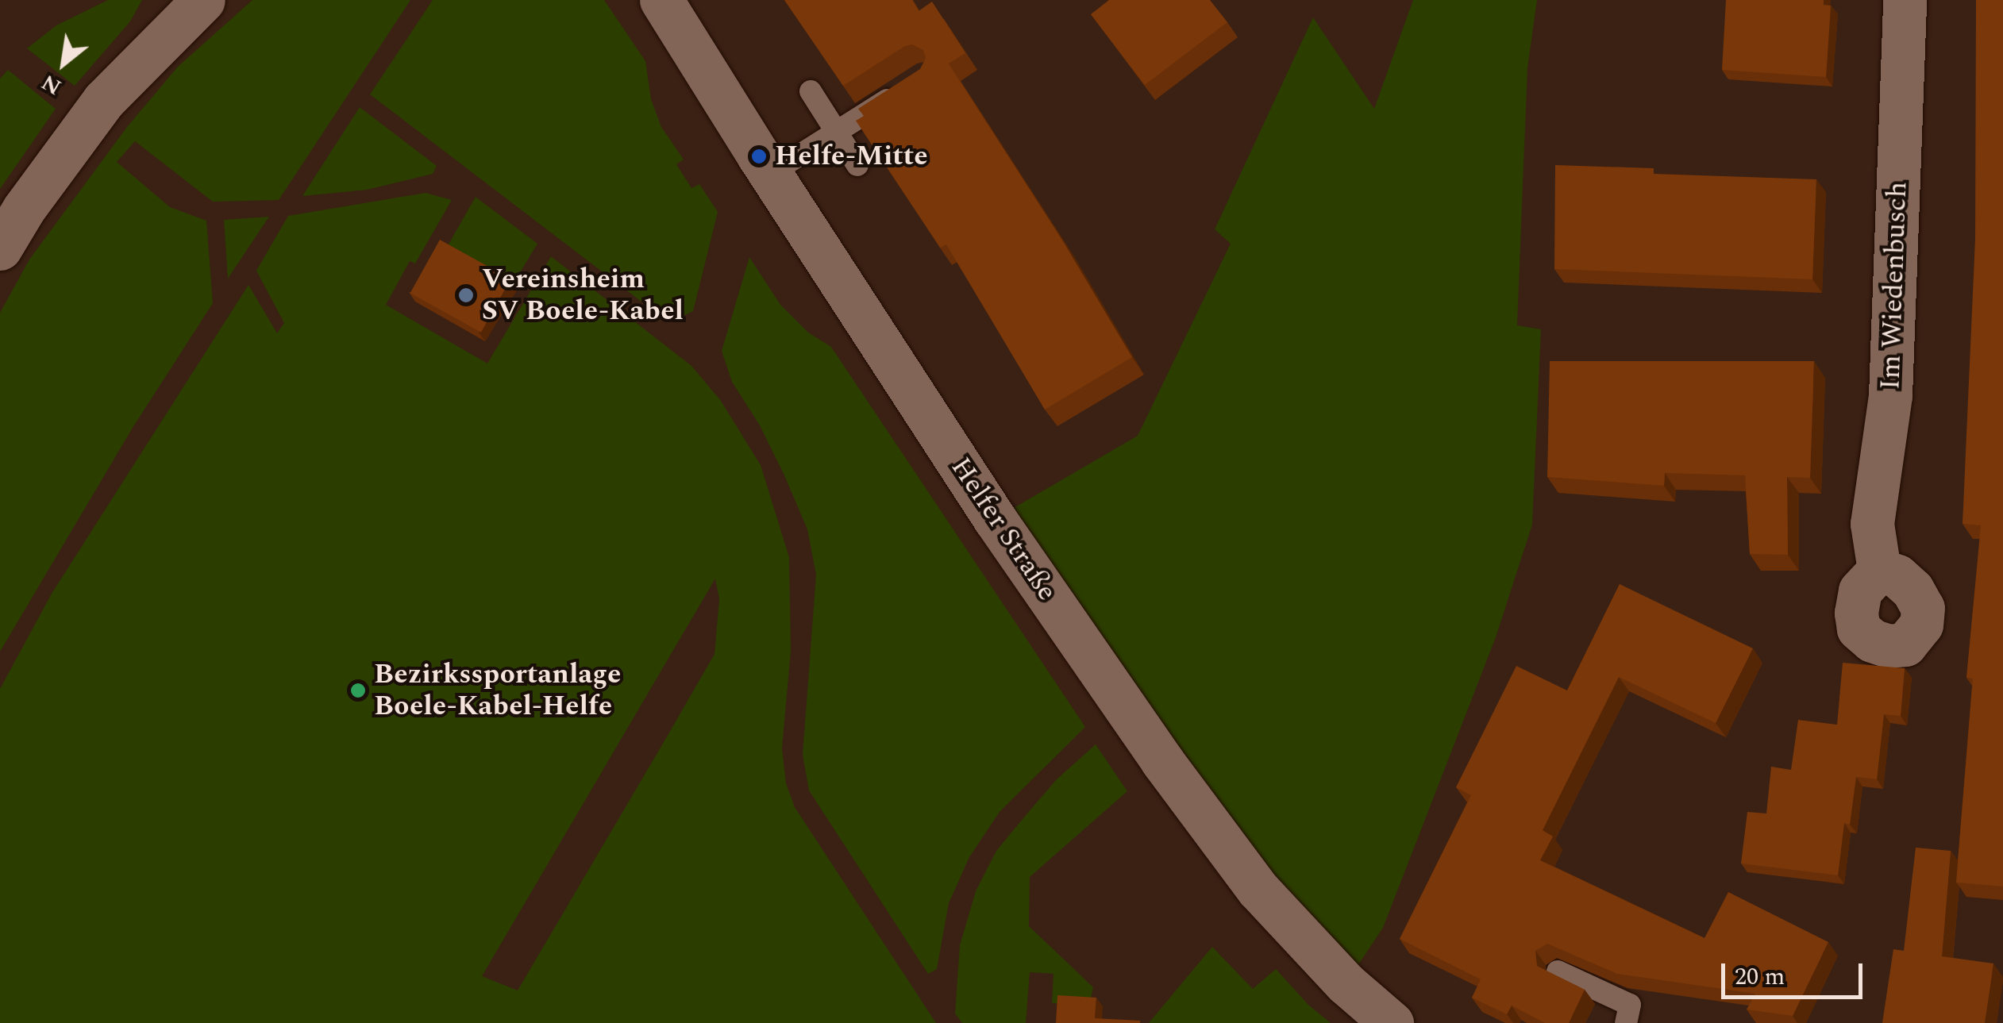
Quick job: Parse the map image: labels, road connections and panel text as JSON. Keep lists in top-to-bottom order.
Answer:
{
  "streets": {
    "street": ["Im Wiedenbusch", "Helfer Straße"]
  },
  "places": ["Helfe-Mitte", "Vereinsheim SV Boele-Kabel", "Bezirkssportanlage Boele-Kabel-Helfe"],
  "scale_bar": "20 m",
  "north": "bottom left"
}
